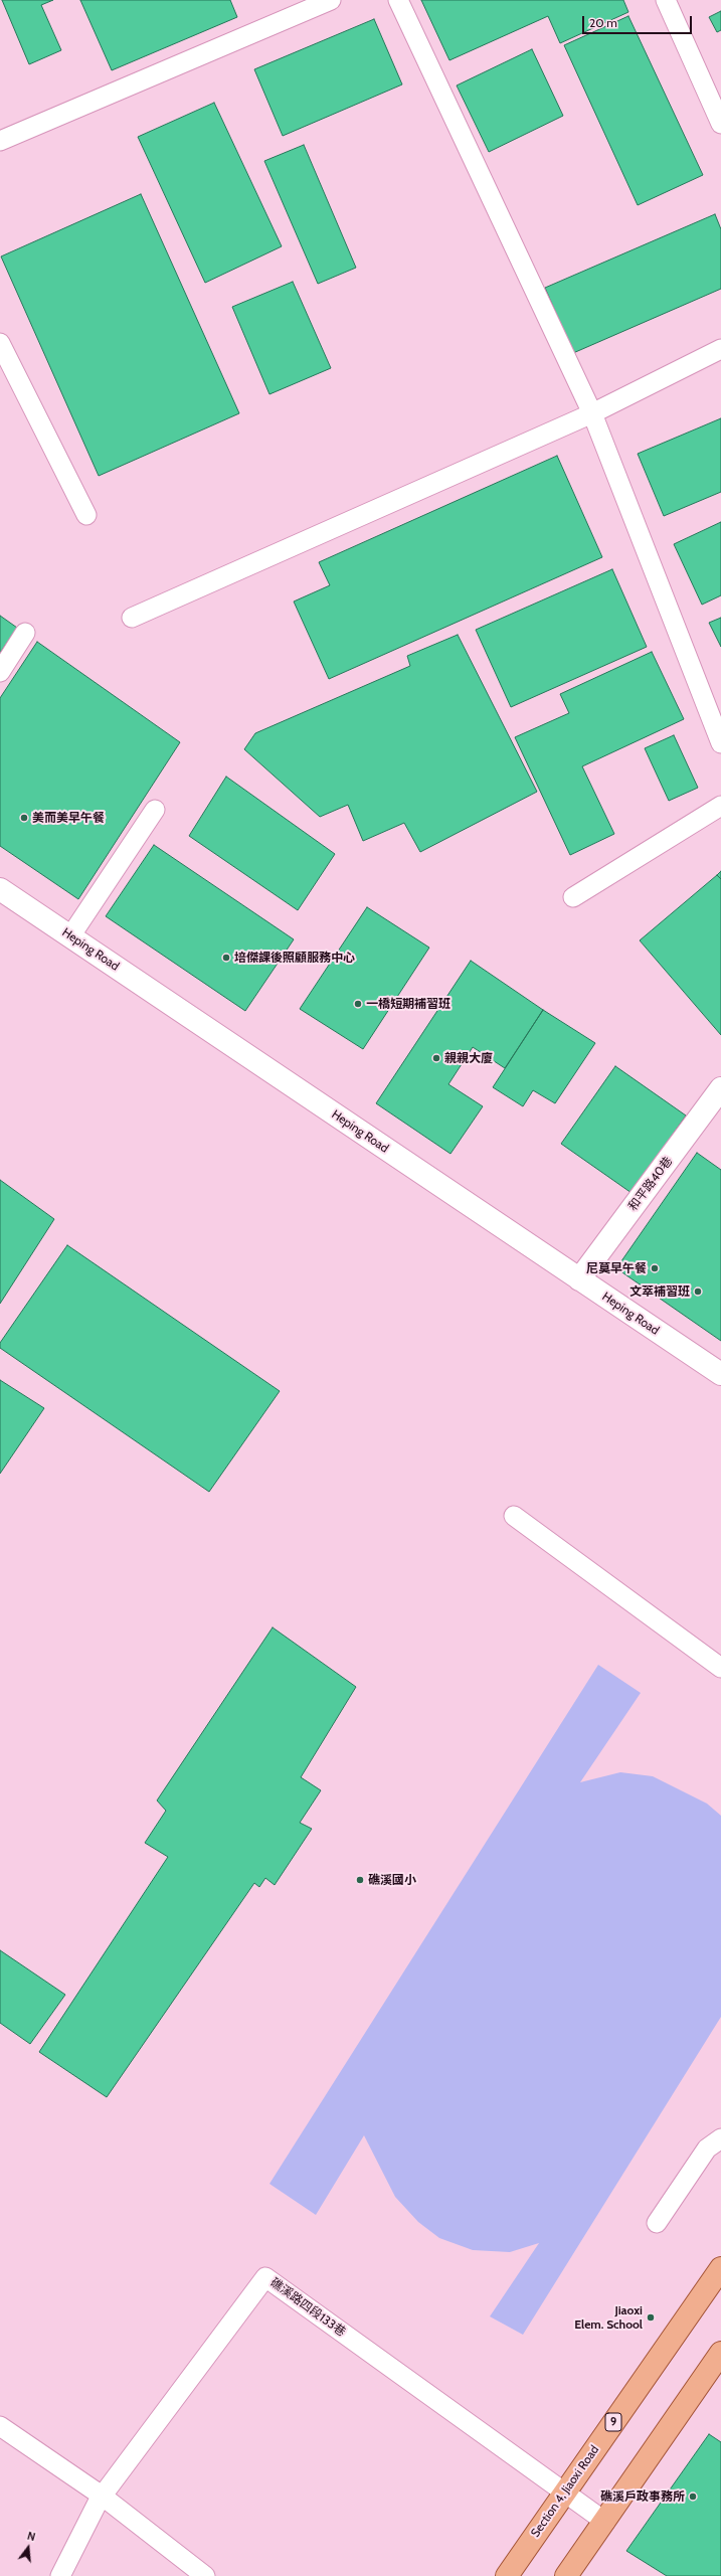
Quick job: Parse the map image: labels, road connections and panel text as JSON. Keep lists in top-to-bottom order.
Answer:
{
  "streets": {
    "main road": ["9", "Section 4, Jiaoxi Road"],
    "street": ["Heping Road", "和平路40巷"],
    "lane": ["礁溪路四段133巷"]
  },
  "crossings": [
    ["Heping Road", "和平路40巷"],
    ["礁溪路四段133巷", "Section 4, Jiaoxi Road"]
  ],
  "places": [
    "美而美早午餐",
    "培傑課後照顧服務中心",
    "一橋短期補習班",
    "親親大廈",
    "尼莫早午餐",
    "文萃補習班",
    "礁溪國小",
    "Jiaoxi Elem. School",
    "礁溪戶政事務所"
  ],
  "scale_bar": "20 m",
  "north": "top"
}
